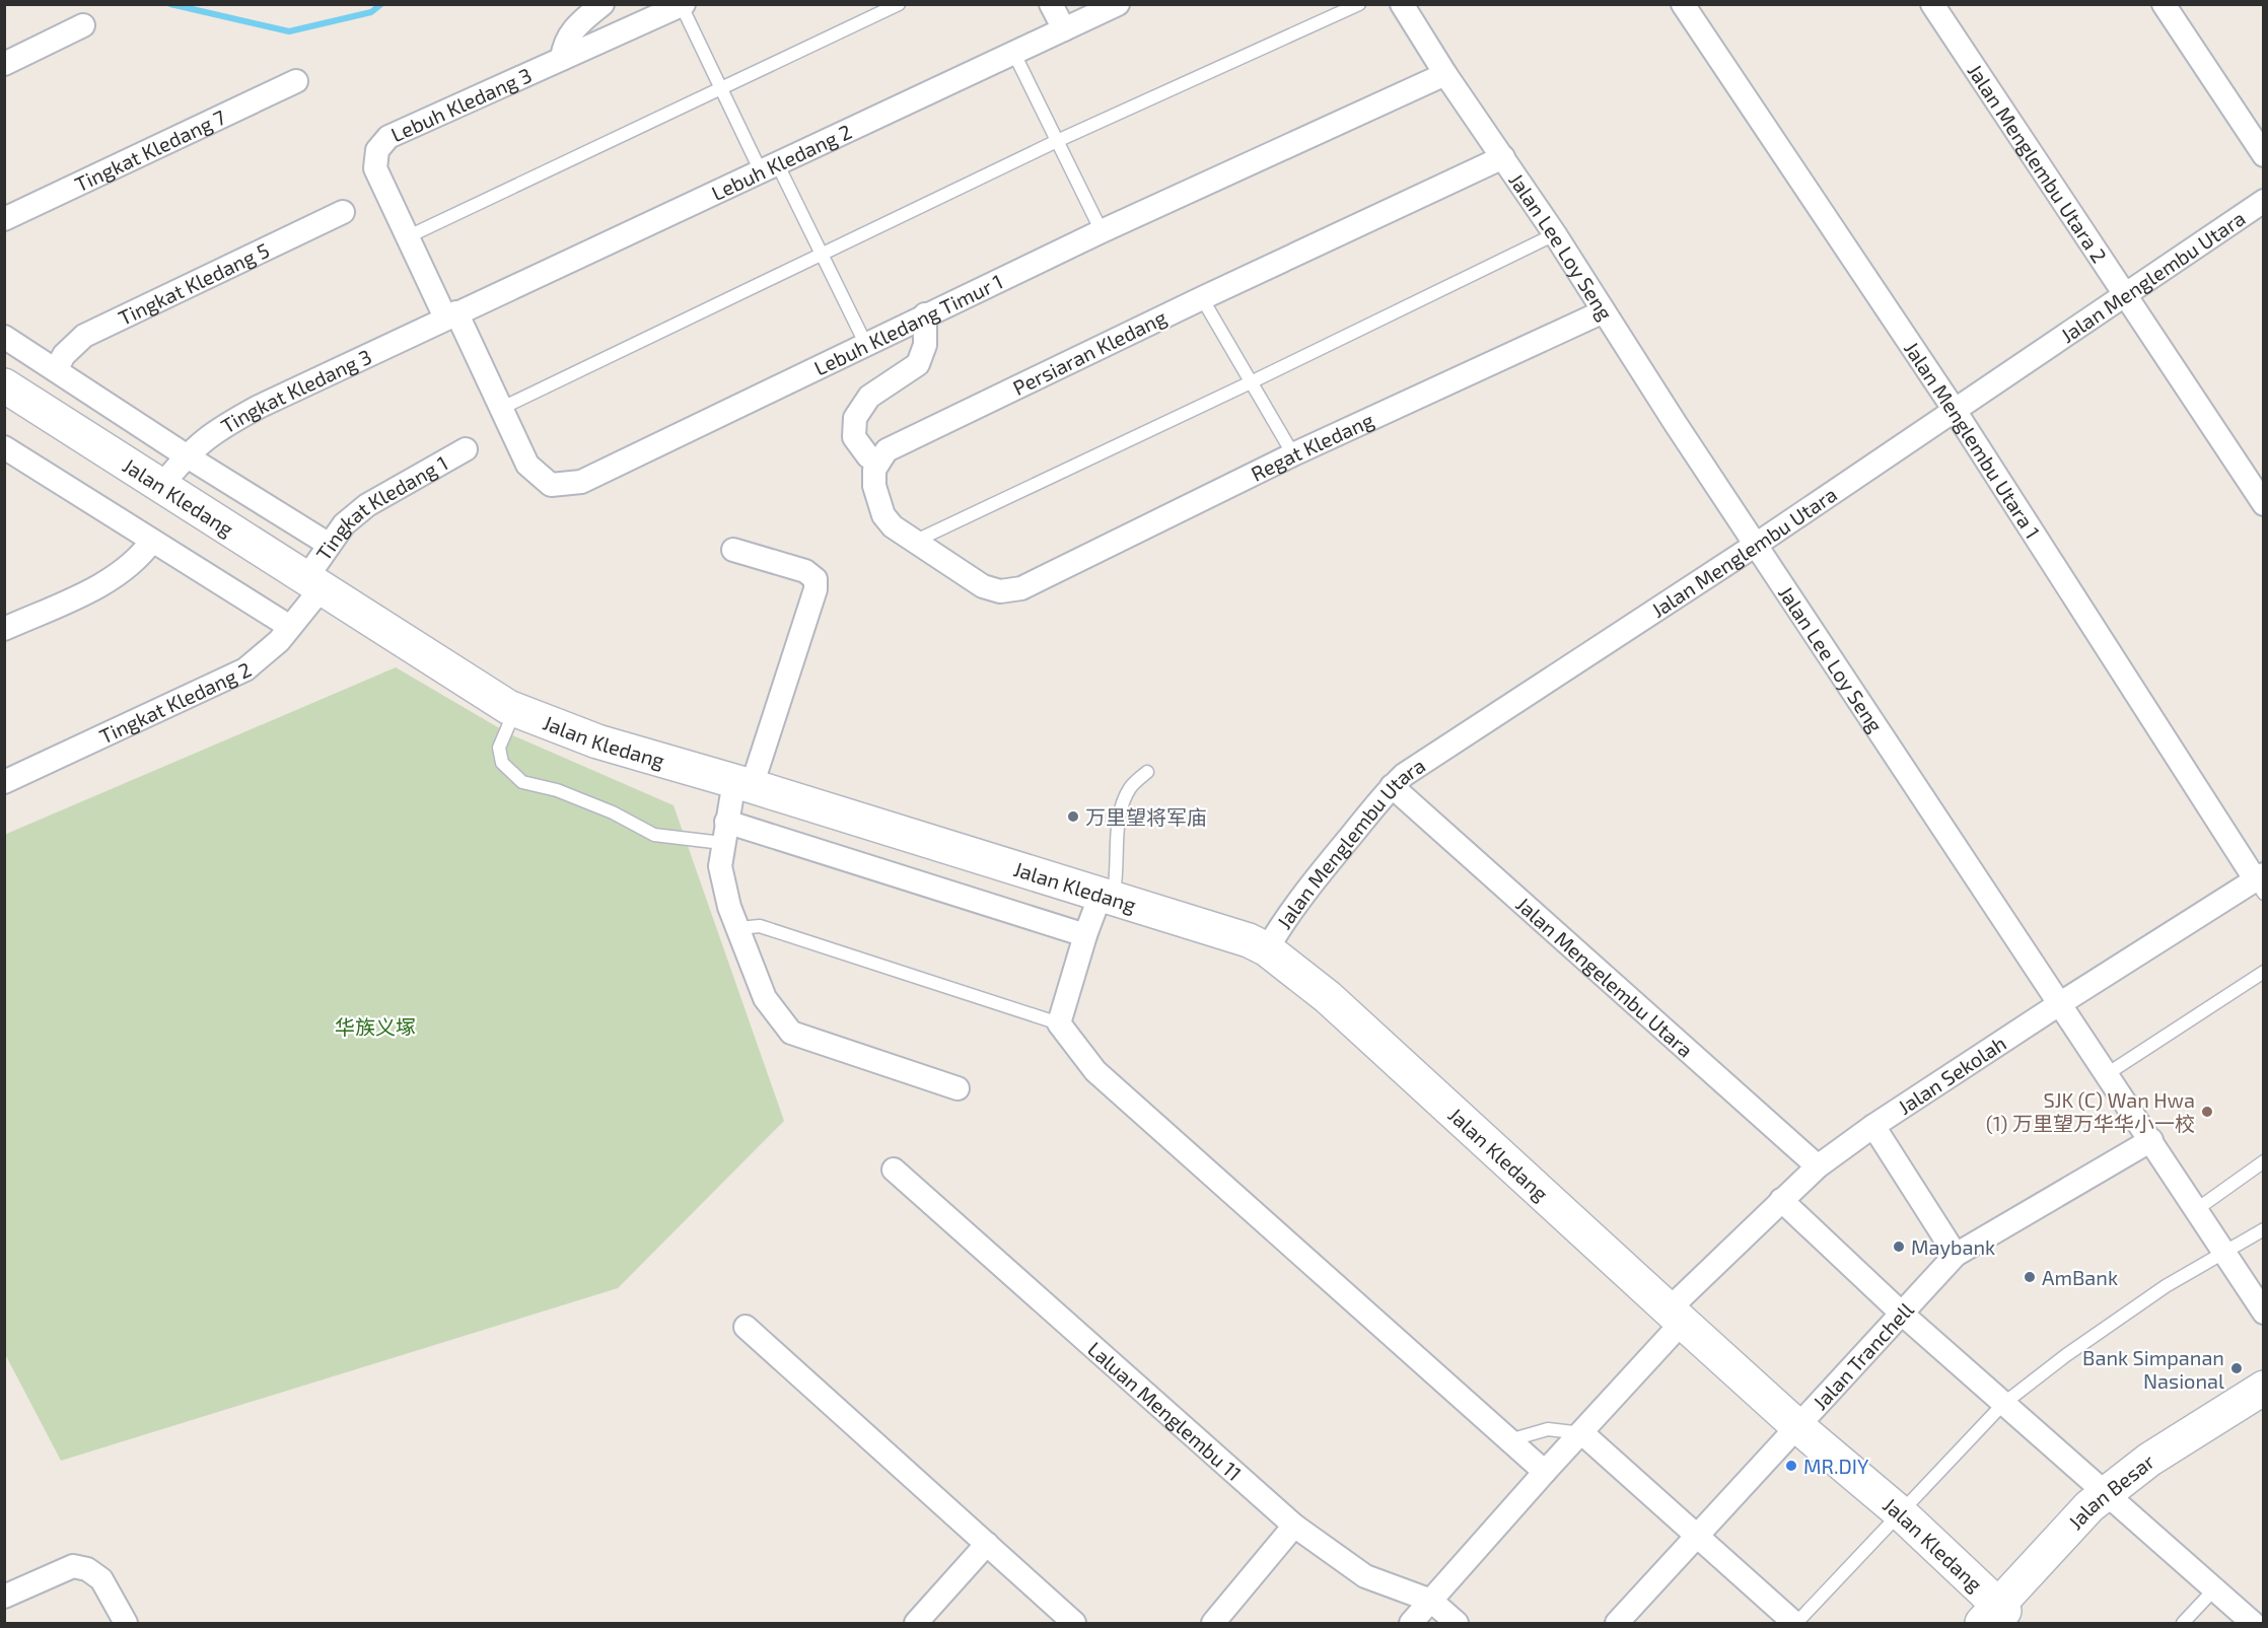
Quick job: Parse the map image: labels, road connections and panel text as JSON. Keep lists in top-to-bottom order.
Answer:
{
  "streets": {
    "main road": ["Jalan Kledang", "Jalan Besar"],
    "street": [
      "Lebuh Kledang 3",
      "Tingkat Kledang 7",
      "Lebuh Kledang 2",
      "Jalan Menglembu Utara 2",
      "Jalan Lee Loy Seng",
      "Jalan Menglembu Utara",
      "Tingkat Kledang 5",
      "Lebuh Kledang Timur 1",
      "Persiaran Kledang",
      "Tingkat Kledang 3",
      "Jalan Menglembu Utara 1",
      "Regat Kledang",
      "Tingkat Kledang 1",
      "Tingkat Kledang 2",
      "Jalan Mengelembu Utara",
      "Jalan Sekolah",
      "Jalan Tranchell",
      "Laluan Menglembu 11"
    ]
  },
  "crossings": [
    ["Lebuh Kledang 3", "Lebuh Kledang 2"],
    ["Lebuh Kledang 3", "Lebuh Kledang Timur 1"],
    ["Lebuh Kledang 3", "Tingkat Kledang 3"],
    ["Lebuh Kledang 2", "Lebuh Kledang Timur 1"],
    ["Lebuh Kledang 2", "Tingkat Kledang 3"],
    ["Jalan Menglembu Utara 2", "Jalan Menglembu Utara"],
    ["Jalan Lee Loy Seng", "Jalan Menglembu Utara"],
    ["Jalan Lee Loy Seng", "Lebuh Kledang Timur 1"],
    ["Jalan Lee Loy Seng", "Persiaran Kledang"],
    ["Jalan Lee Loy Seng", "Regat Kledang"],
    ["Jalan Lee Loy Seng", "Jalan Sekolah"],
    ["Jalan Lee Loy Seng", "Jalan Tranchell"],
    ["Jalan Menglembu Utara", "Jalan Menglembu Utara 1"],
    ["Jalan Menglembu Utara", "Jalan Kledang"],
    ["Jalan Menglembu Utara", "Jalan Mengelembu Utara"],
    ["Lebuh Kledang Timur 1", "Tingkat Kledang 3"],
    ["Tingkat Kledang 3", "Jalan Kledang"],
    ["Jalan Menglembu Utara 1", "Jalan Sekolah"],
    ["Jalan Kledang", "Tingkat Kledang 1"],
    ["Jalan Kledang", "Tingkat Kledang 2"],
    ["Jalan Kledang", "Jalan Sekolah"],
    ["Jalan Kledang", "Jalan Tranchell"],
    ["Jalan Kledang", "Jalan Besar"],
    ["Tingkat Kledang 1", "Tingkat Kledang 2"],
    ["Jalan Mengelembu Utara", "Jalan Sekolah"],
    ["Jalan Sekolah", "Laluan Menglembu 11"]
  ],
  "parks": ["华族义塚"],
  "places": [
    "万里望将军庙",
    "SJK (C) Wan Hwa (1) 万里望万华华小一校",
    "Maybank",
    "AmBank",
    "Bank Simpanan Nasional",
    "MR.DIY"
  ]
}
